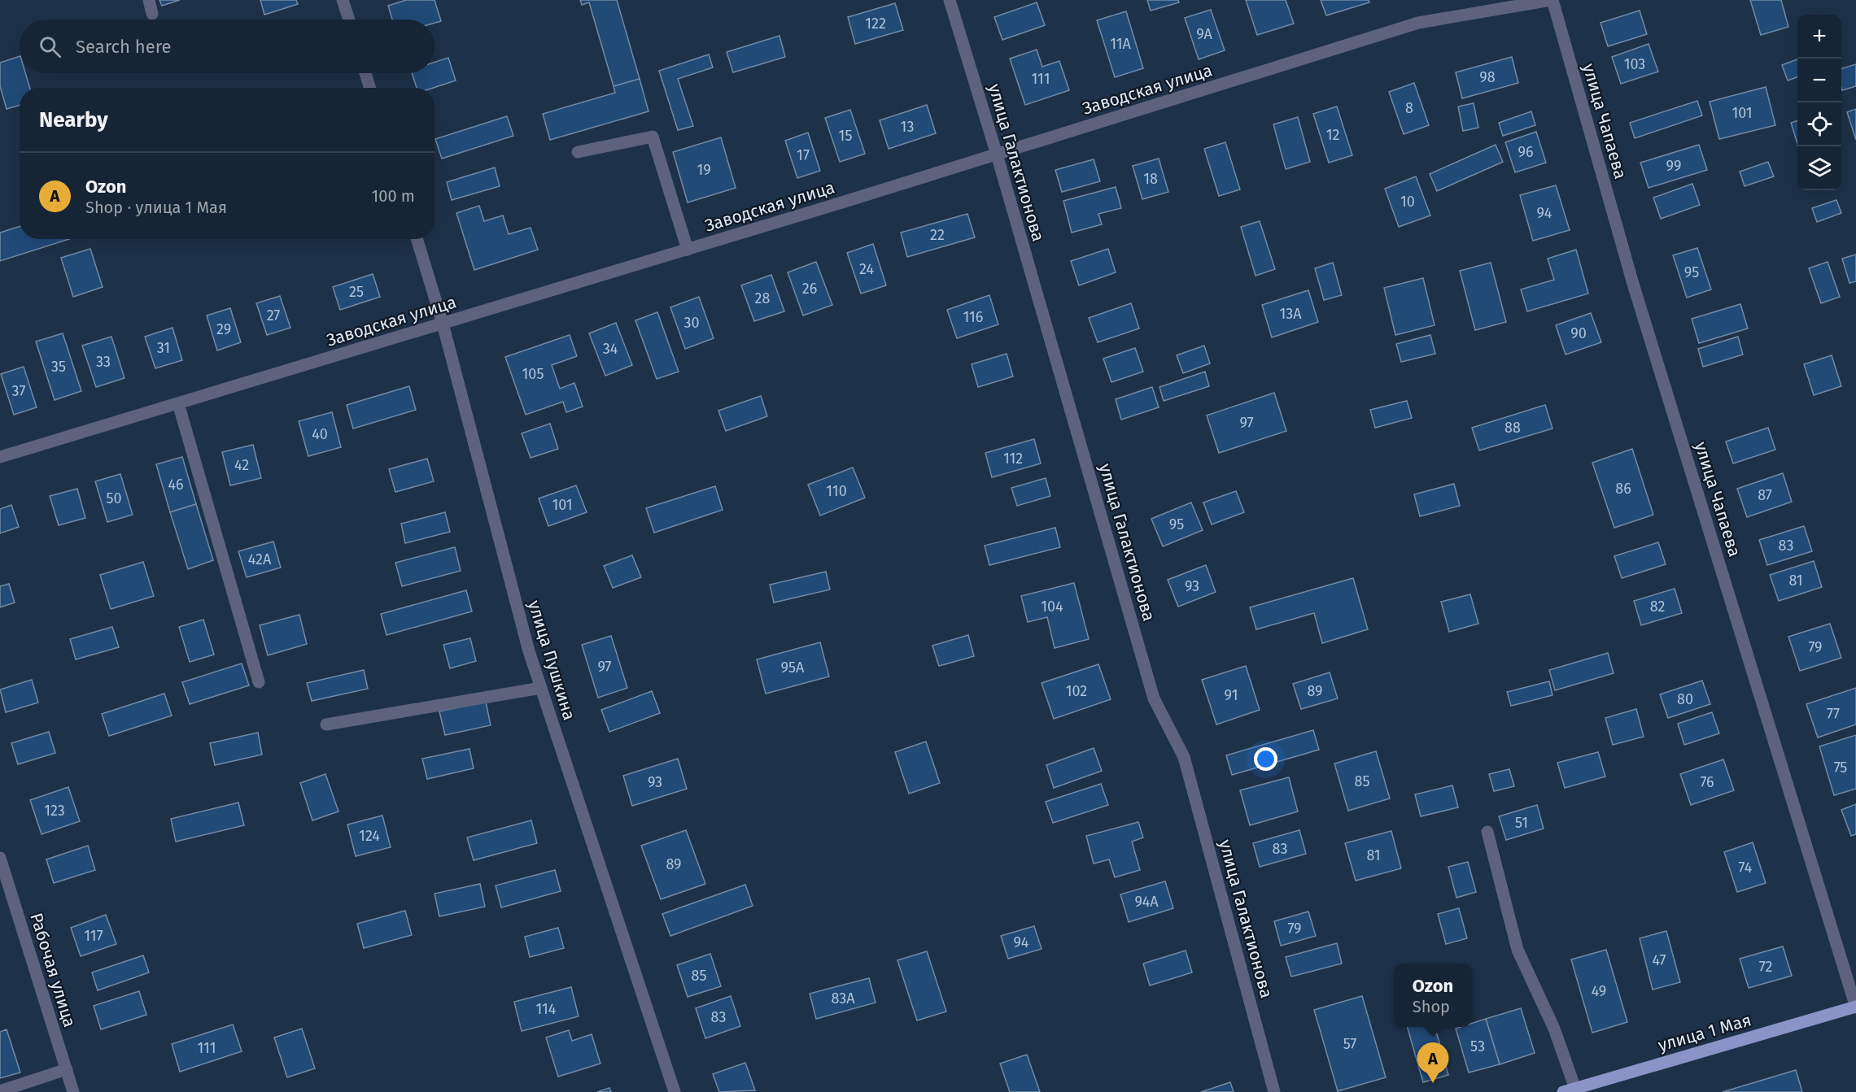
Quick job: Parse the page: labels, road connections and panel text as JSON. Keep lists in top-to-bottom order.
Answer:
{
  "streets": {
    "main road": ["улица 1 Мая"],
    "street": [
      "Заводская улица",
      "улица Чапаева",
      "улица Галактионова",
      "улица Пушкина",
      "Рабочая улица"
    ]
  },
  "crossings": [
    ["Заводская улица", "улица Чапаева"],
    ["Заводская улица", "улица Галактионова"],
    ["Заводская улица", "улица Пушкина"],
    ["улица Чапаева", "улица 1 Мая"]
  ],
  "house_numbers": [
    "122",
    "9А",
    "11А",
    "103",
    "98",
    "111",
    "8",
    "101",
    "13",
    "12",
    "15",
    "96",
    "17",
    "99",
    "19",
    "18",
    "10",
    "94",
    "22",
    "24",
    "95",
    "26",
    "25",
    "28",
    "13А",
    "27",
    "116",
    "30",
    "29",
    "90",
    "31",
    "34",
    "33",
    "35",
    "105",
    "37",
    "97",
    "88",
    "40",
    "112",
    "42",
    "46",
    "86",
    "110",
    "87",
    "50",
    "101",
    "95",
    "83",
    "42А",
    "81",
    "93",
    "104",
    "82",
    "79",
    "97",
    "95А",
    "102",
    "89",
    "91",
    "80",
    "77",
    "75",
    "85",
    "93",
    "76",
    "123",
    "51",
    "124",
    "83",
    "81",
    "89",
    "74",
    "94А",
    "79",
    "117",
    "94",
    "47",
    "72",
    "85",
    "49",
    "83А",
    "114",
    "83",
    "57",
    "53",
    "111"
  ],
  "page": {
    "map_buttons": ["+", "−"],
    "search": "Search here",
    "heading": "Nearby",
    "list": [
      {
        "mark": "A",
        "name": "Ozon",
        "note": "Shop · улица 1 Мая",
        "value": "100 m"
      }
    ],
    "popup": ["Ozon", "Shop"],
    "pins": "A"
  }
}
